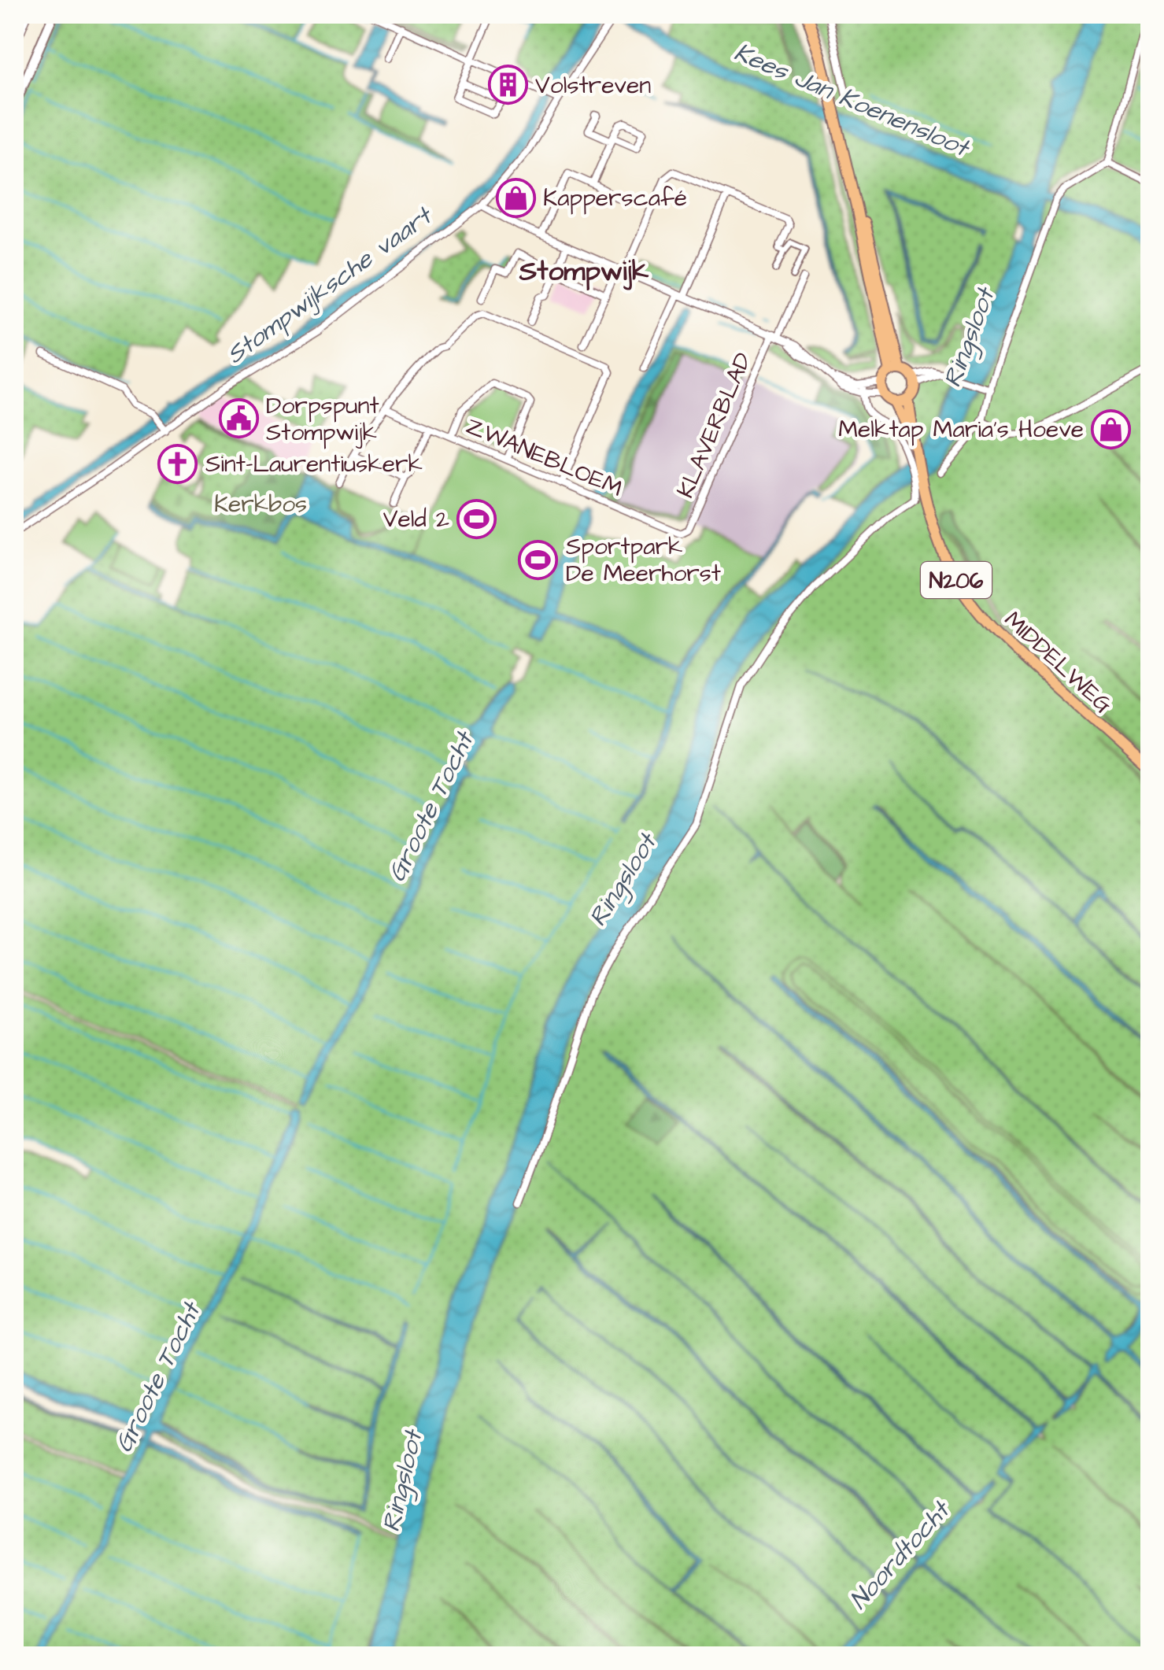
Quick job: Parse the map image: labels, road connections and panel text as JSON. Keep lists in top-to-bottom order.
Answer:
{
  "streets": {
    "main road": ["N206", "MIDDELWEG"],
    "street": ["KLAVERBLAD", "ZWANEBLOEM"]
  },
  "crossings": [
    ["KLAVERBLAD", "ZWANEBLOEM"],
    ["N206", "MIDDELWEG"]
  ],
  "districts": ["Stompwijk"],
  "water": [
    "Kees Jan Koenensloot",
    "Stompwijksche vaart",
    "Ringsloot",
    "Groote Tocht",
    "Noordtocht"
  ],
  "parks": ["Kerkbos"],
  "places": {
    "building": ["Volstreven"],
    "shop": ["Kapperscafé", "Melktap Maria's Hoeve"],
    "public building": ["Dorpspunt Stompwijk"],
    "church": ["Sint-Laurentiuskerk"],
    "sports": ["Veld 2", "Sportpark De Meerhorst"]
  }
}
